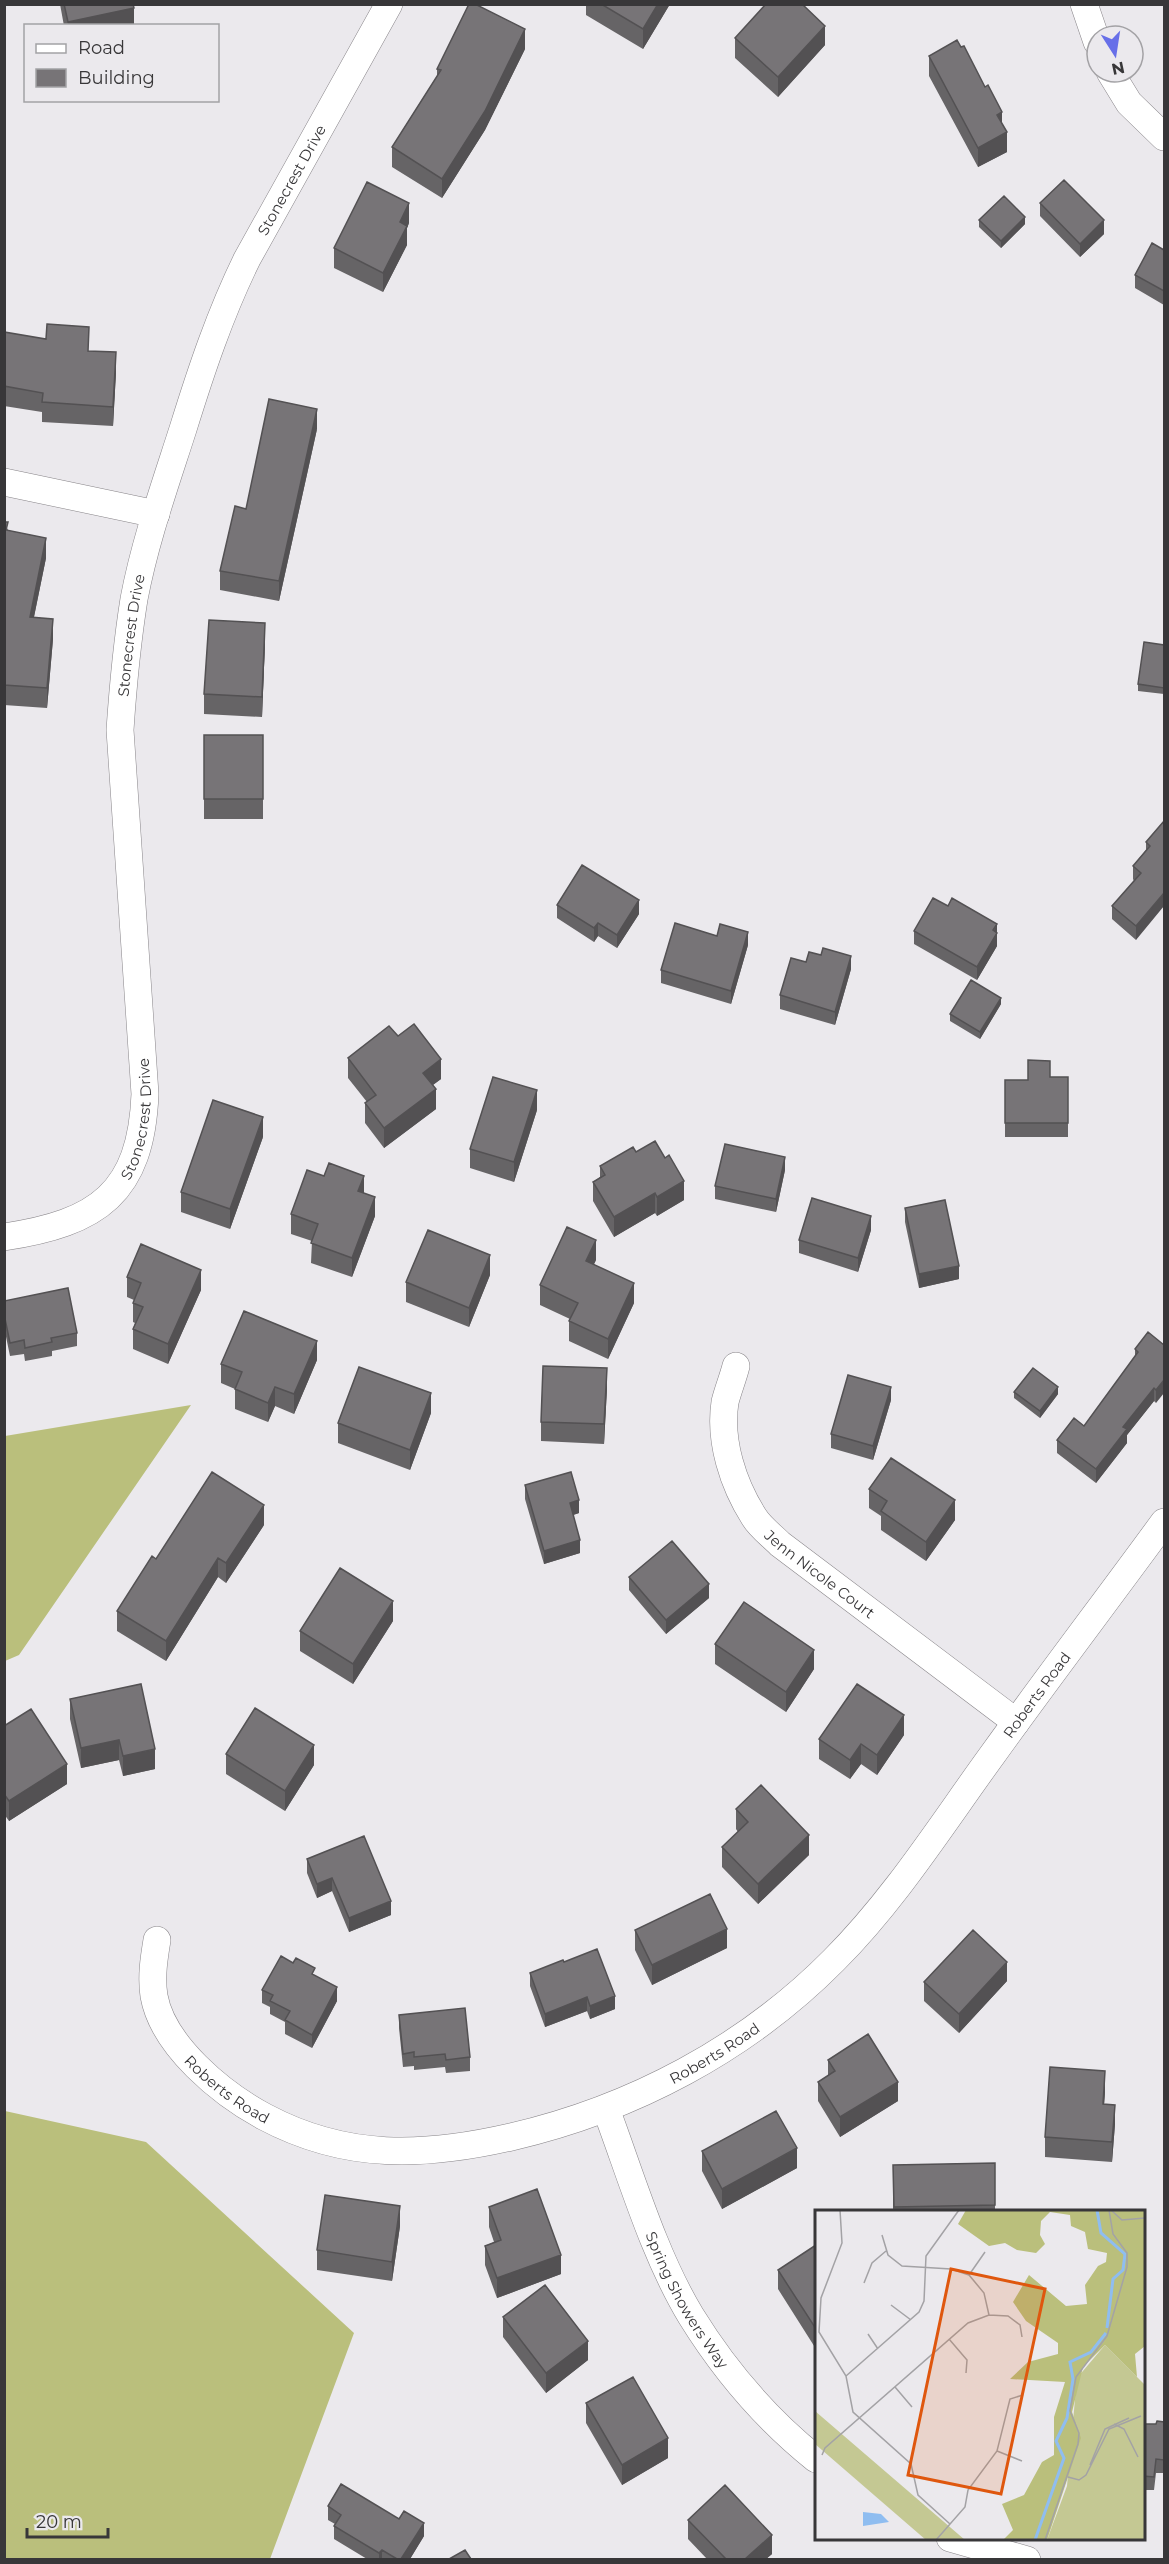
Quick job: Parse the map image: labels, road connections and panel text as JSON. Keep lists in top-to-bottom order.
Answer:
{
  "streets": {
    "street": [
      "Stonecrest Drive",
      "Jenn Nicole Court",
      "Roberts Road",
      "Spring Showers Way"
    ]
  },
  "crossings": [
    ["Jenn Nicole Court", "Roberts Road"],
    ["Roberts Road", "Spring Showers Way"]
  ],
  "legend": ["Road", "Building"],
  "scale_bar": "20 m",
  "north": "bottom"
}
